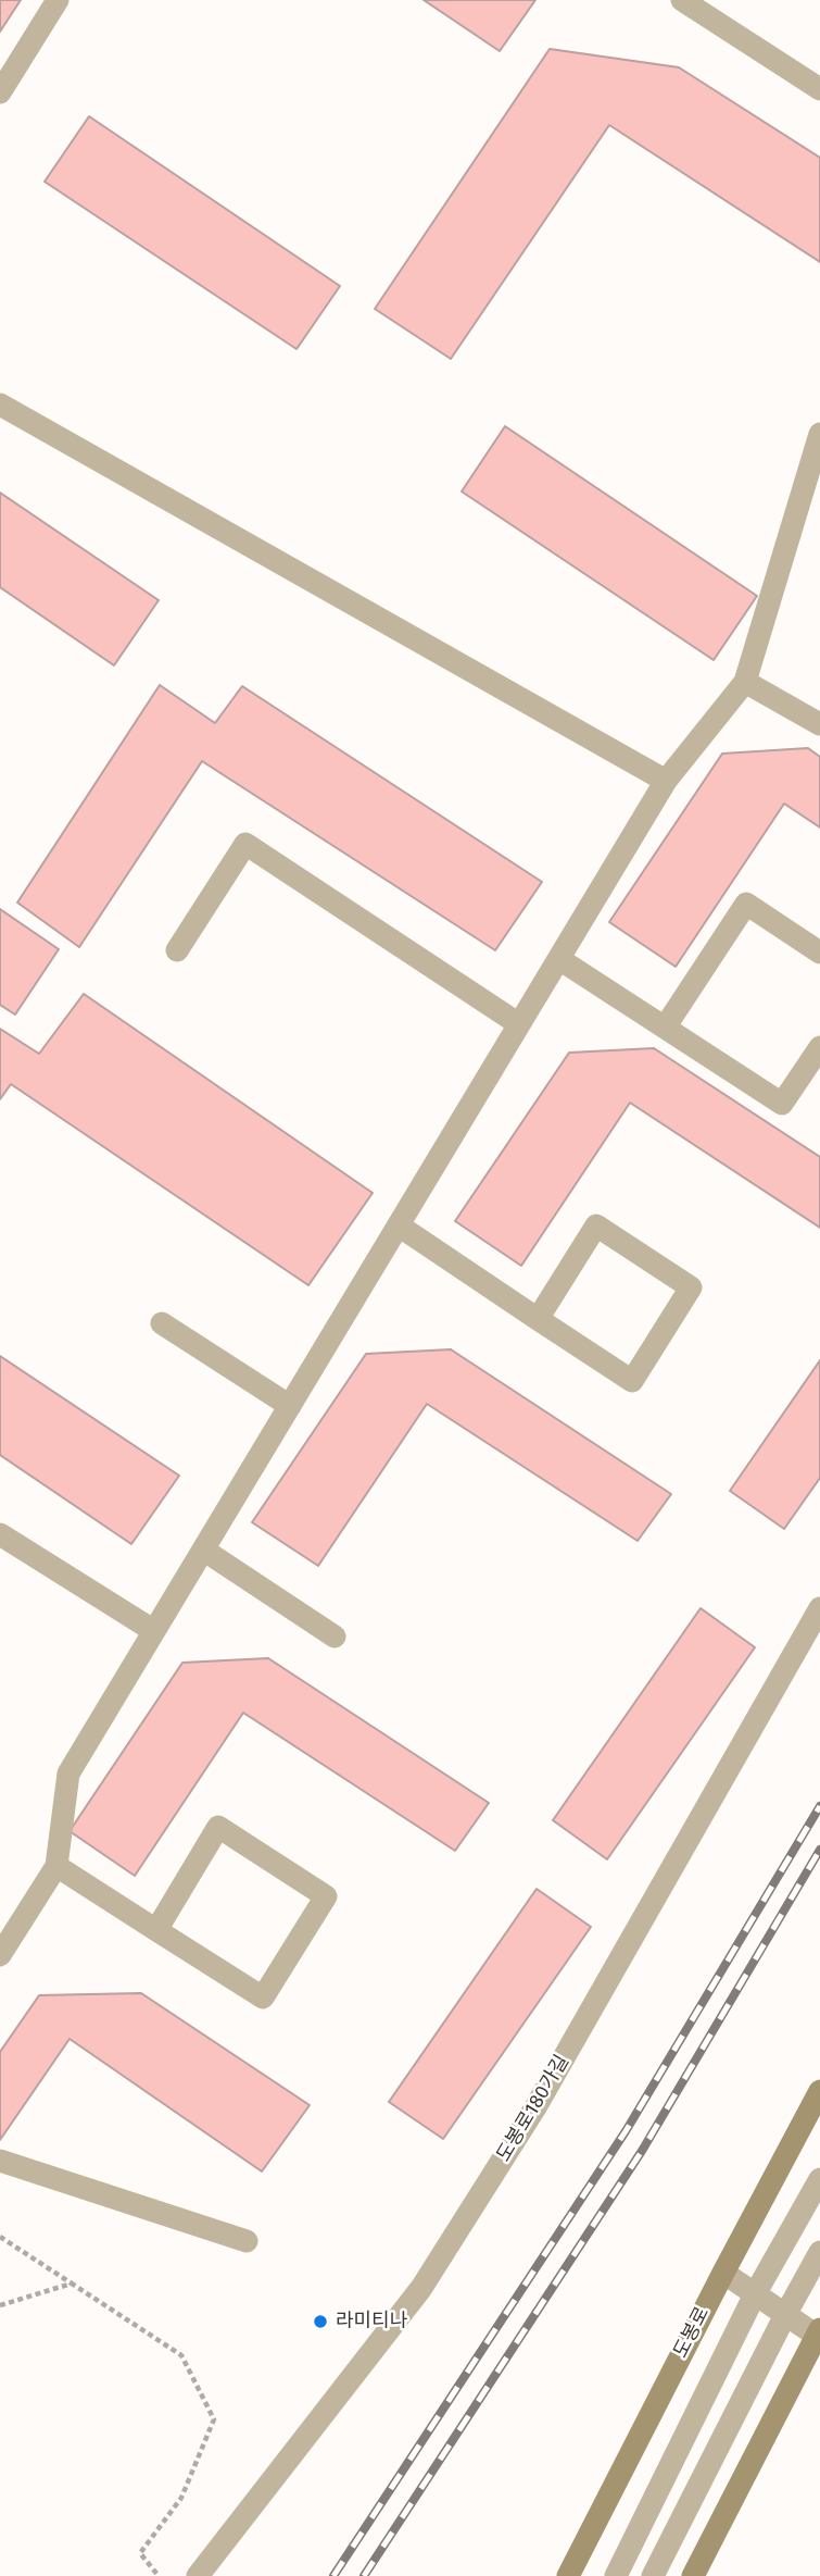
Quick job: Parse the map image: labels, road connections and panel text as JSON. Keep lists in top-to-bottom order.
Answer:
{
  "streets": {
    "main road": ["도봉로"],
    "street": ["도봉로180가길"]
  },
  "places": ["라미티나"]
}
